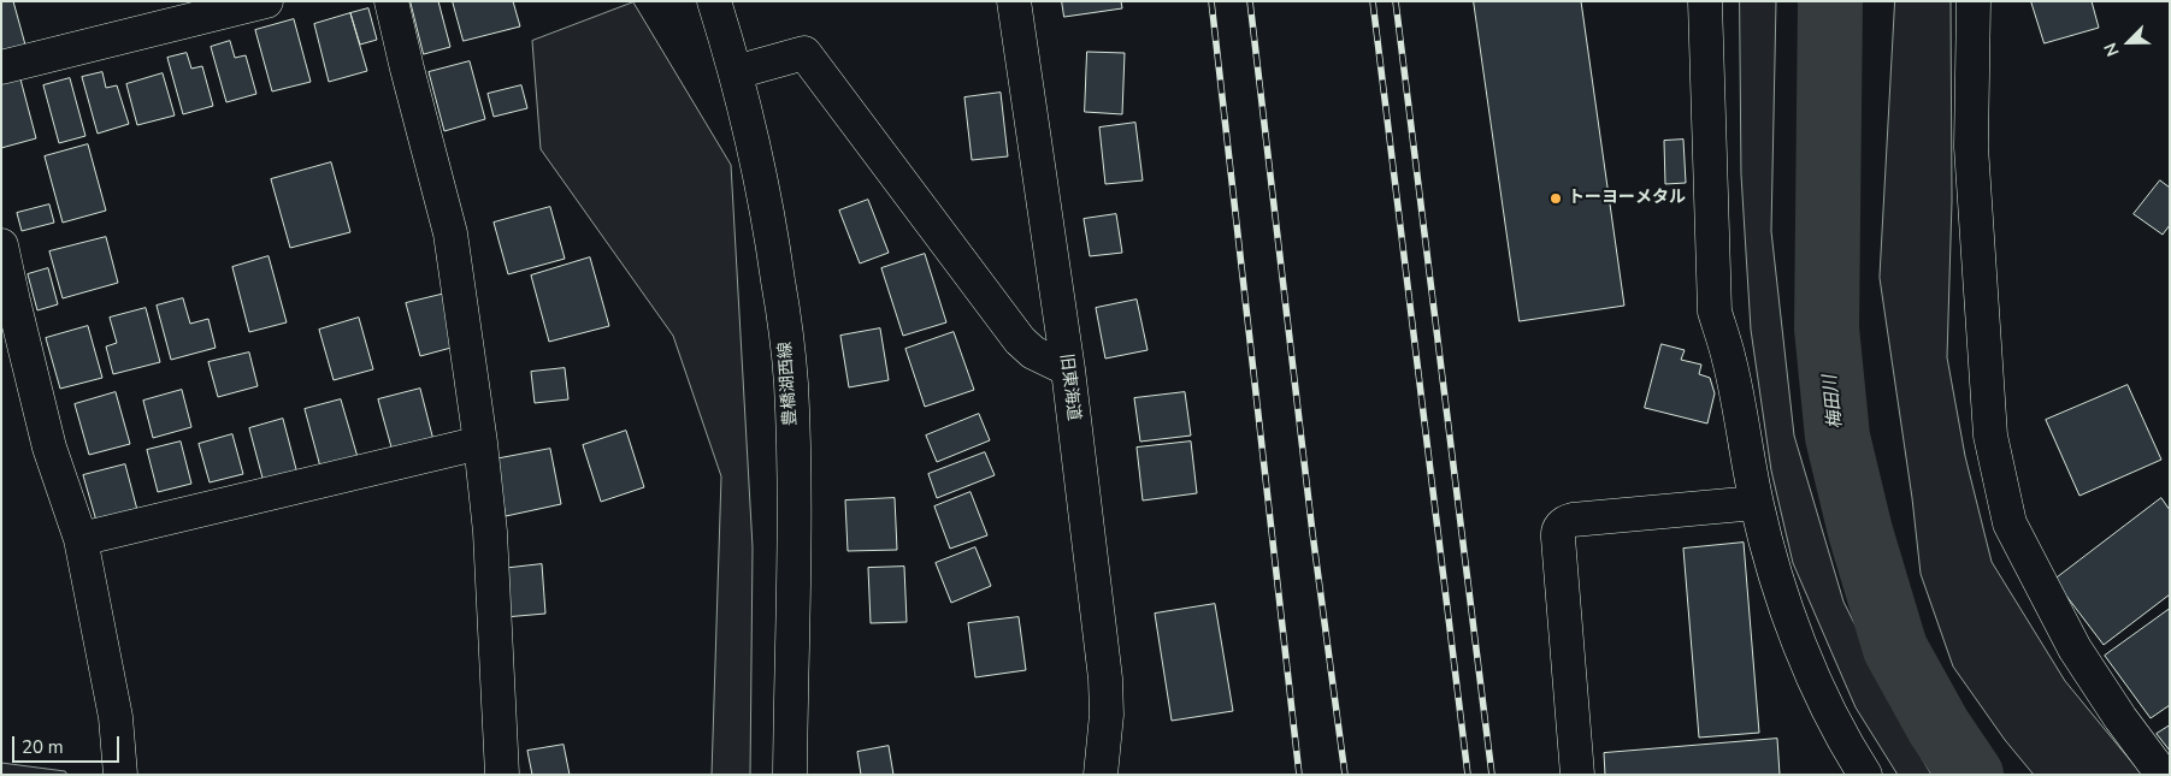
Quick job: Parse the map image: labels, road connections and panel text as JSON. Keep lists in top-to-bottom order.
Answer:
{
  "streets": {
    "street": ["豊橋湖西線", "旧東海道"]
  },
  "water": ["梅田川"],
  "places": ["トーヨーメタル"],
  "scale_bar": "20 m",
  "north": "bottom left"
}
